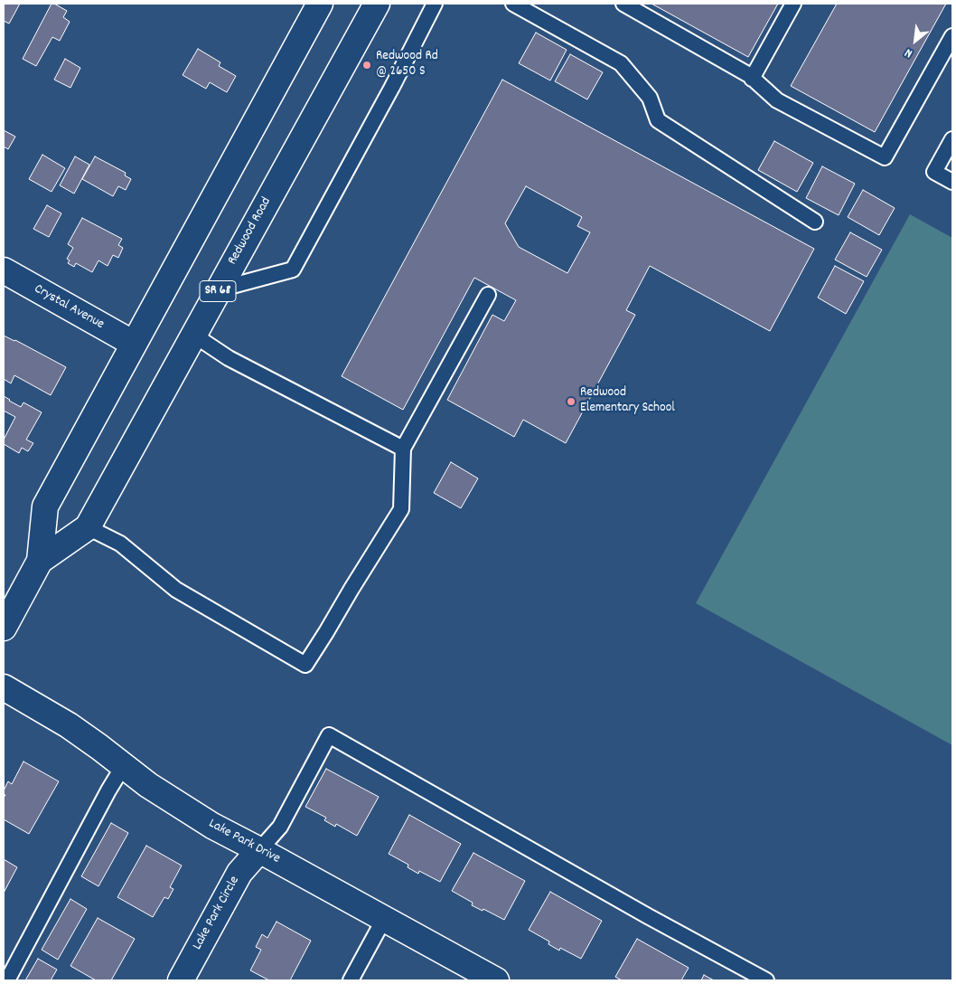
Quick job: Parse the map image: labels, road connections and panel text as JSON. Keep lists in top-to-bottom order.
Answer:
{
  "streets": {
    "main road": [
      "Redwood Road",
      "SR 68",
      "Crystal Avenue",
      "Lake Park Drive",
      "Lake Park Circle"
    ]
  },
  "crossings": [
    ["Redwood Road", "Crystal Avenue"],
    ["Lake Park Drive", "Lake Park Circle"]
  ],
  "places": ["Redwood Rd @ 2650 S", "Redwood Elementary School"],
  "north": "bottom left"
}
